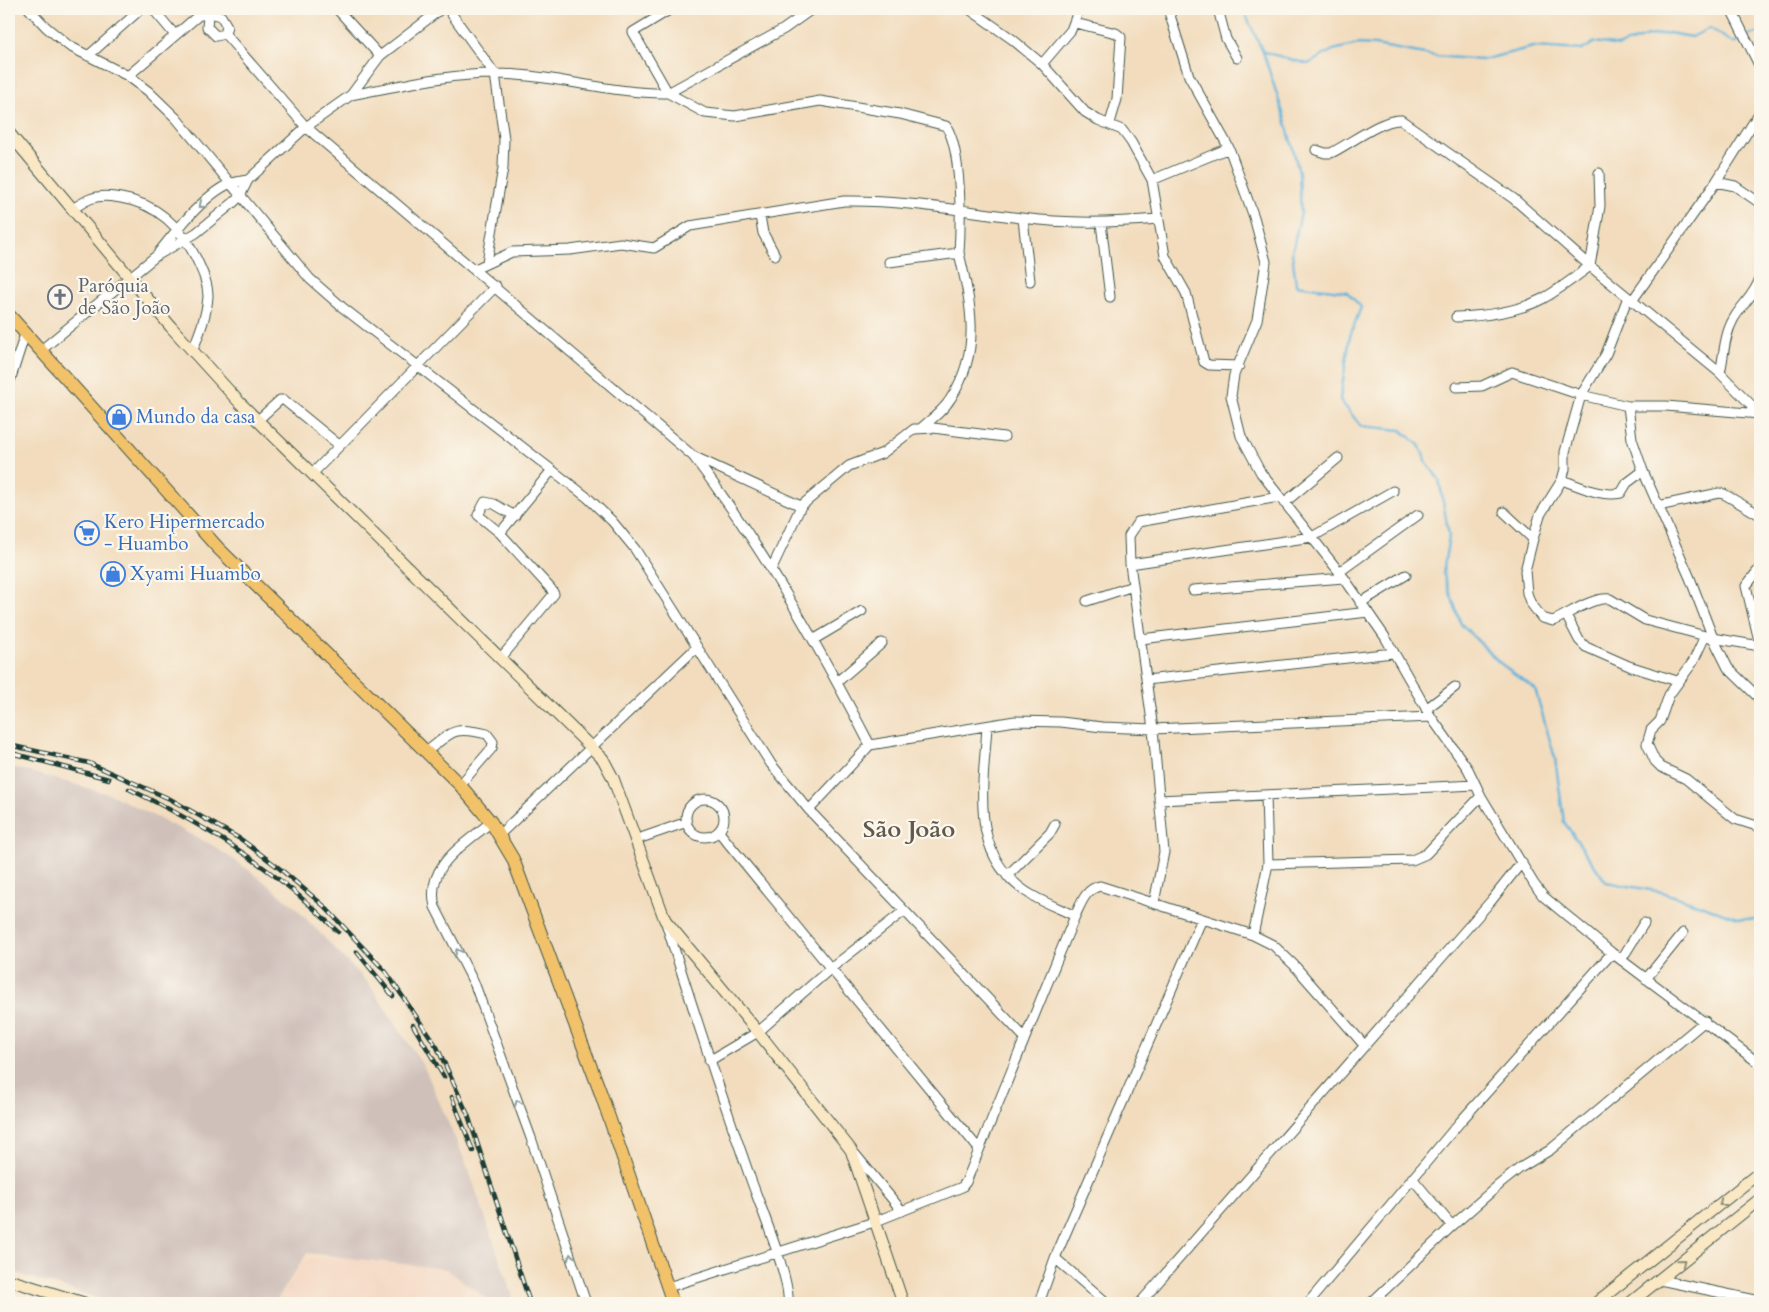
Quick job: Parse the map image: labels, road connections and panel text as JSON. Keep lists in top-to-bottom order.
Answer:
{
  "districts": ["São João"],
  "places": {
    "church": ["Paróquia de São João"],
    "shop": ["Mundo da casa", "Xyami Huambo"],
    "supermarket": ["Kero Hipermercado - Huambo"]
  }
}
